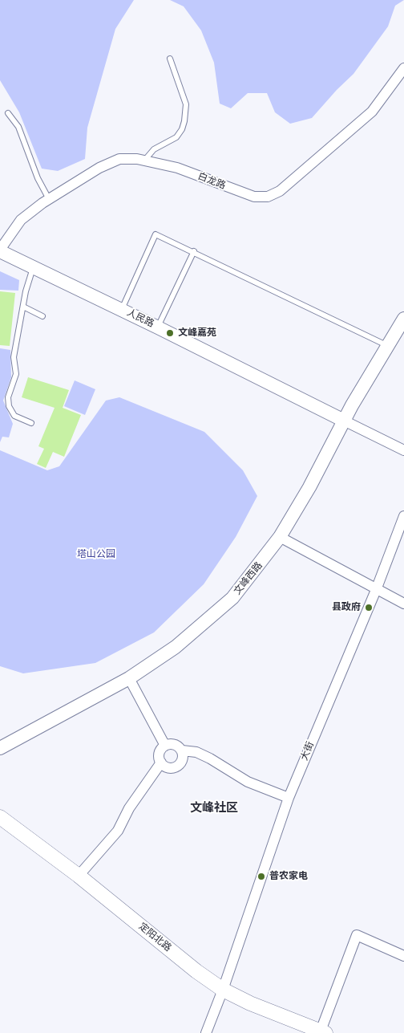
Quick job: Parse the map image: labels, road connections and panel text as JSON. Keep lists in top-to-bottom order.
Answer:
{
  "streets": {
    "main road": ["定阳北路"],
    "street": [
      "白龙路",
      "人民路",
      "文峰西路",
      "大街"
    ]
  },
  "crossings": [
    ["白龙路", "人民路"],
    ["人民路", "文峰西路"],
    ["大街", "定阳北路"]
  ],
  "districts": ["文峰社区"],
  "parks": ["塔山公园"],
  "places": ["文峰嘉苑", "县政府", "普农家电"]
}
